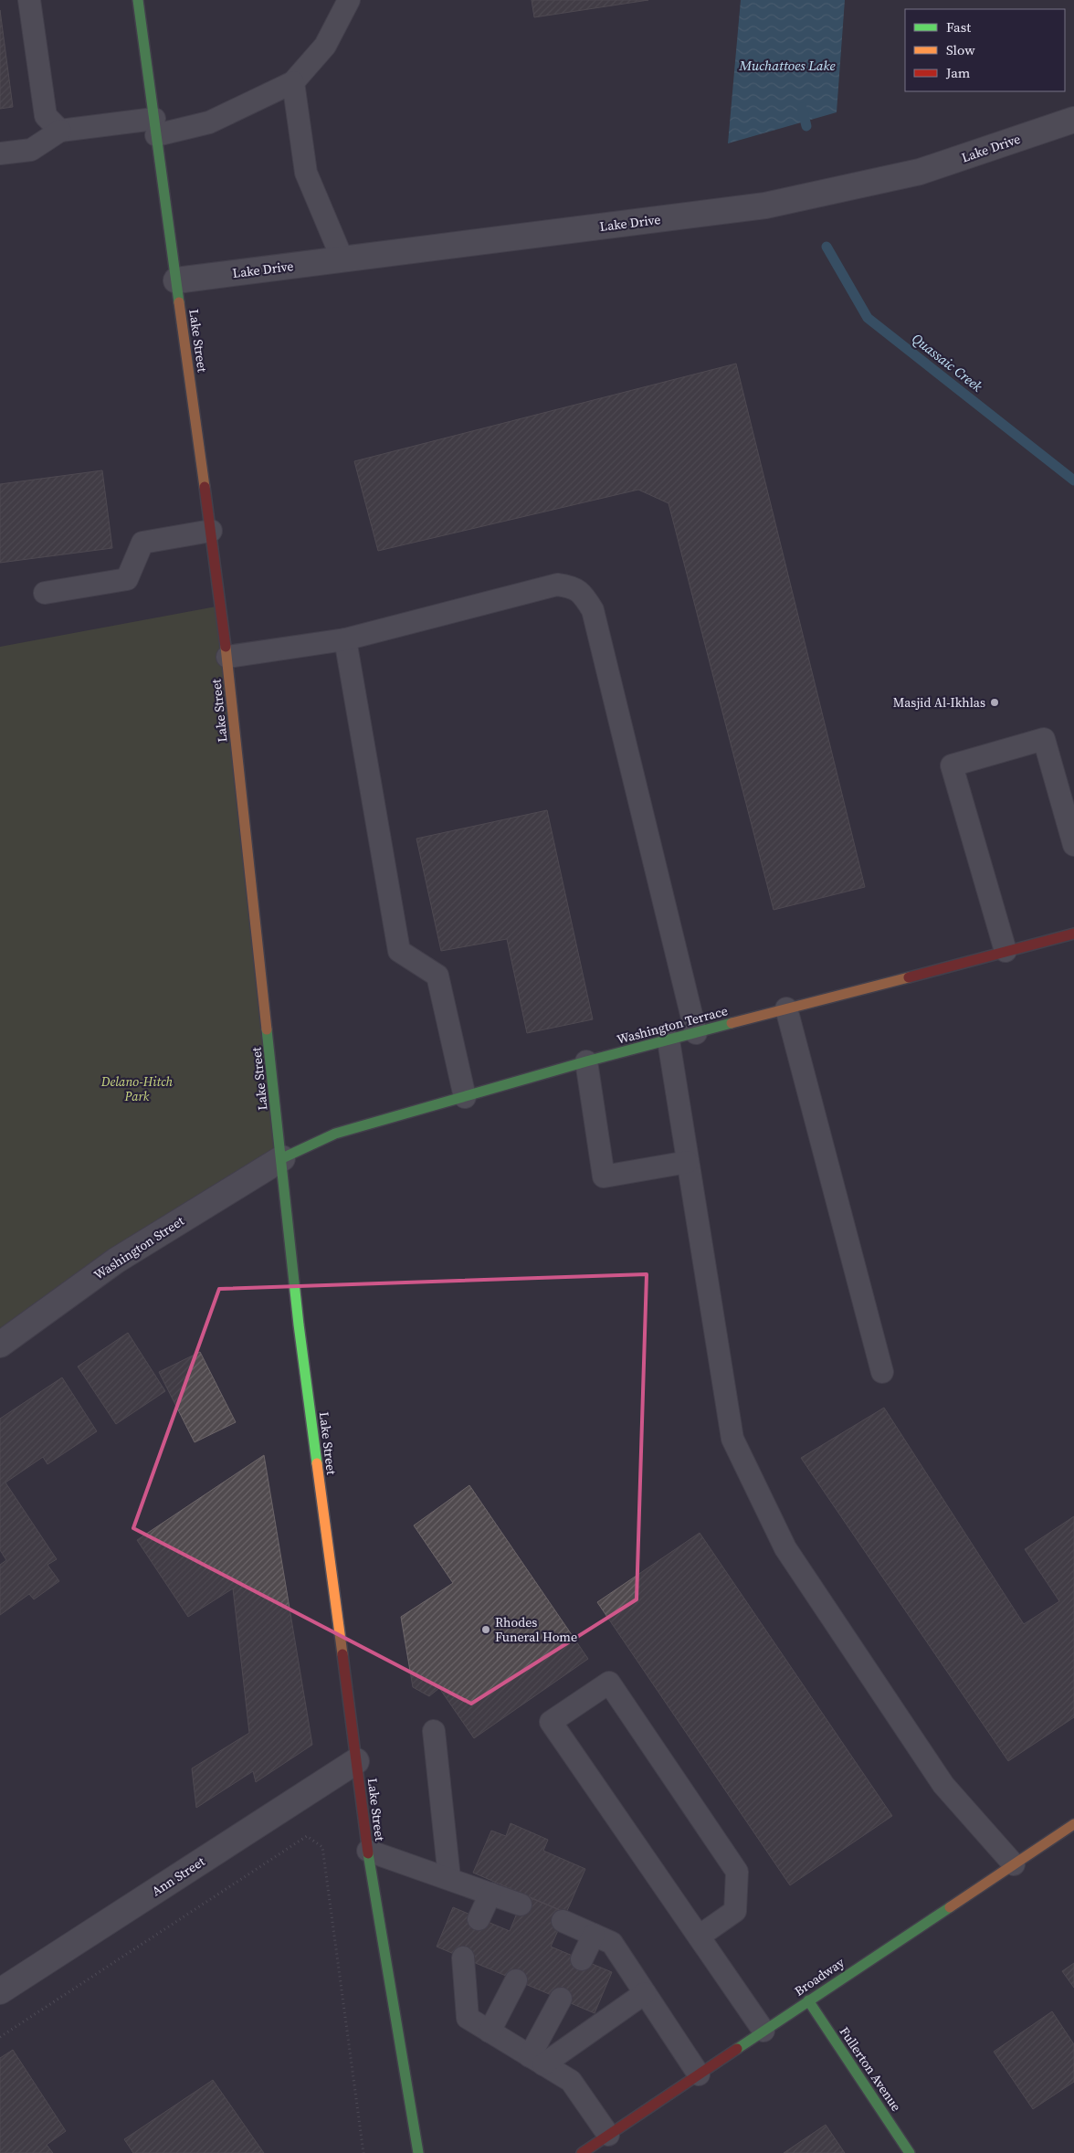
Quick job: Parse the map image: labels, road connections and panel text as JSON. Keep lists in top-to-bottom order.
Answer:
{
  "streets": {
    "main road": [
      "Lake Street",
      "Washington Terrace",
      "Broadway",
      "Fullerton Avenue"
    ],
    "street": ["Lake Drive", "Washington Street", "Ann Street"]
  },
  "crossings": [
    ["Lake Drive", "Lake Street"],
    ["Lake Street", "Washington Terrace"],
    ["Lake Street", "Washington Street"],
    ["Lake Street", "Ann Street"],
    ["Washington Terrace", "Washington Street"],
    ["Broadway", "Fullerton Avenue"]
  ],
  "water": ["Muchattoes Lake", "Quassaic Creek"],
  "parks": ["Delano-Hitch Park"],
  "places": ["Masjid Al-Ikhlas", "Rhodes Funeral Home"],
  "legend": ["Fast", "Slow", "Jam"]
}
